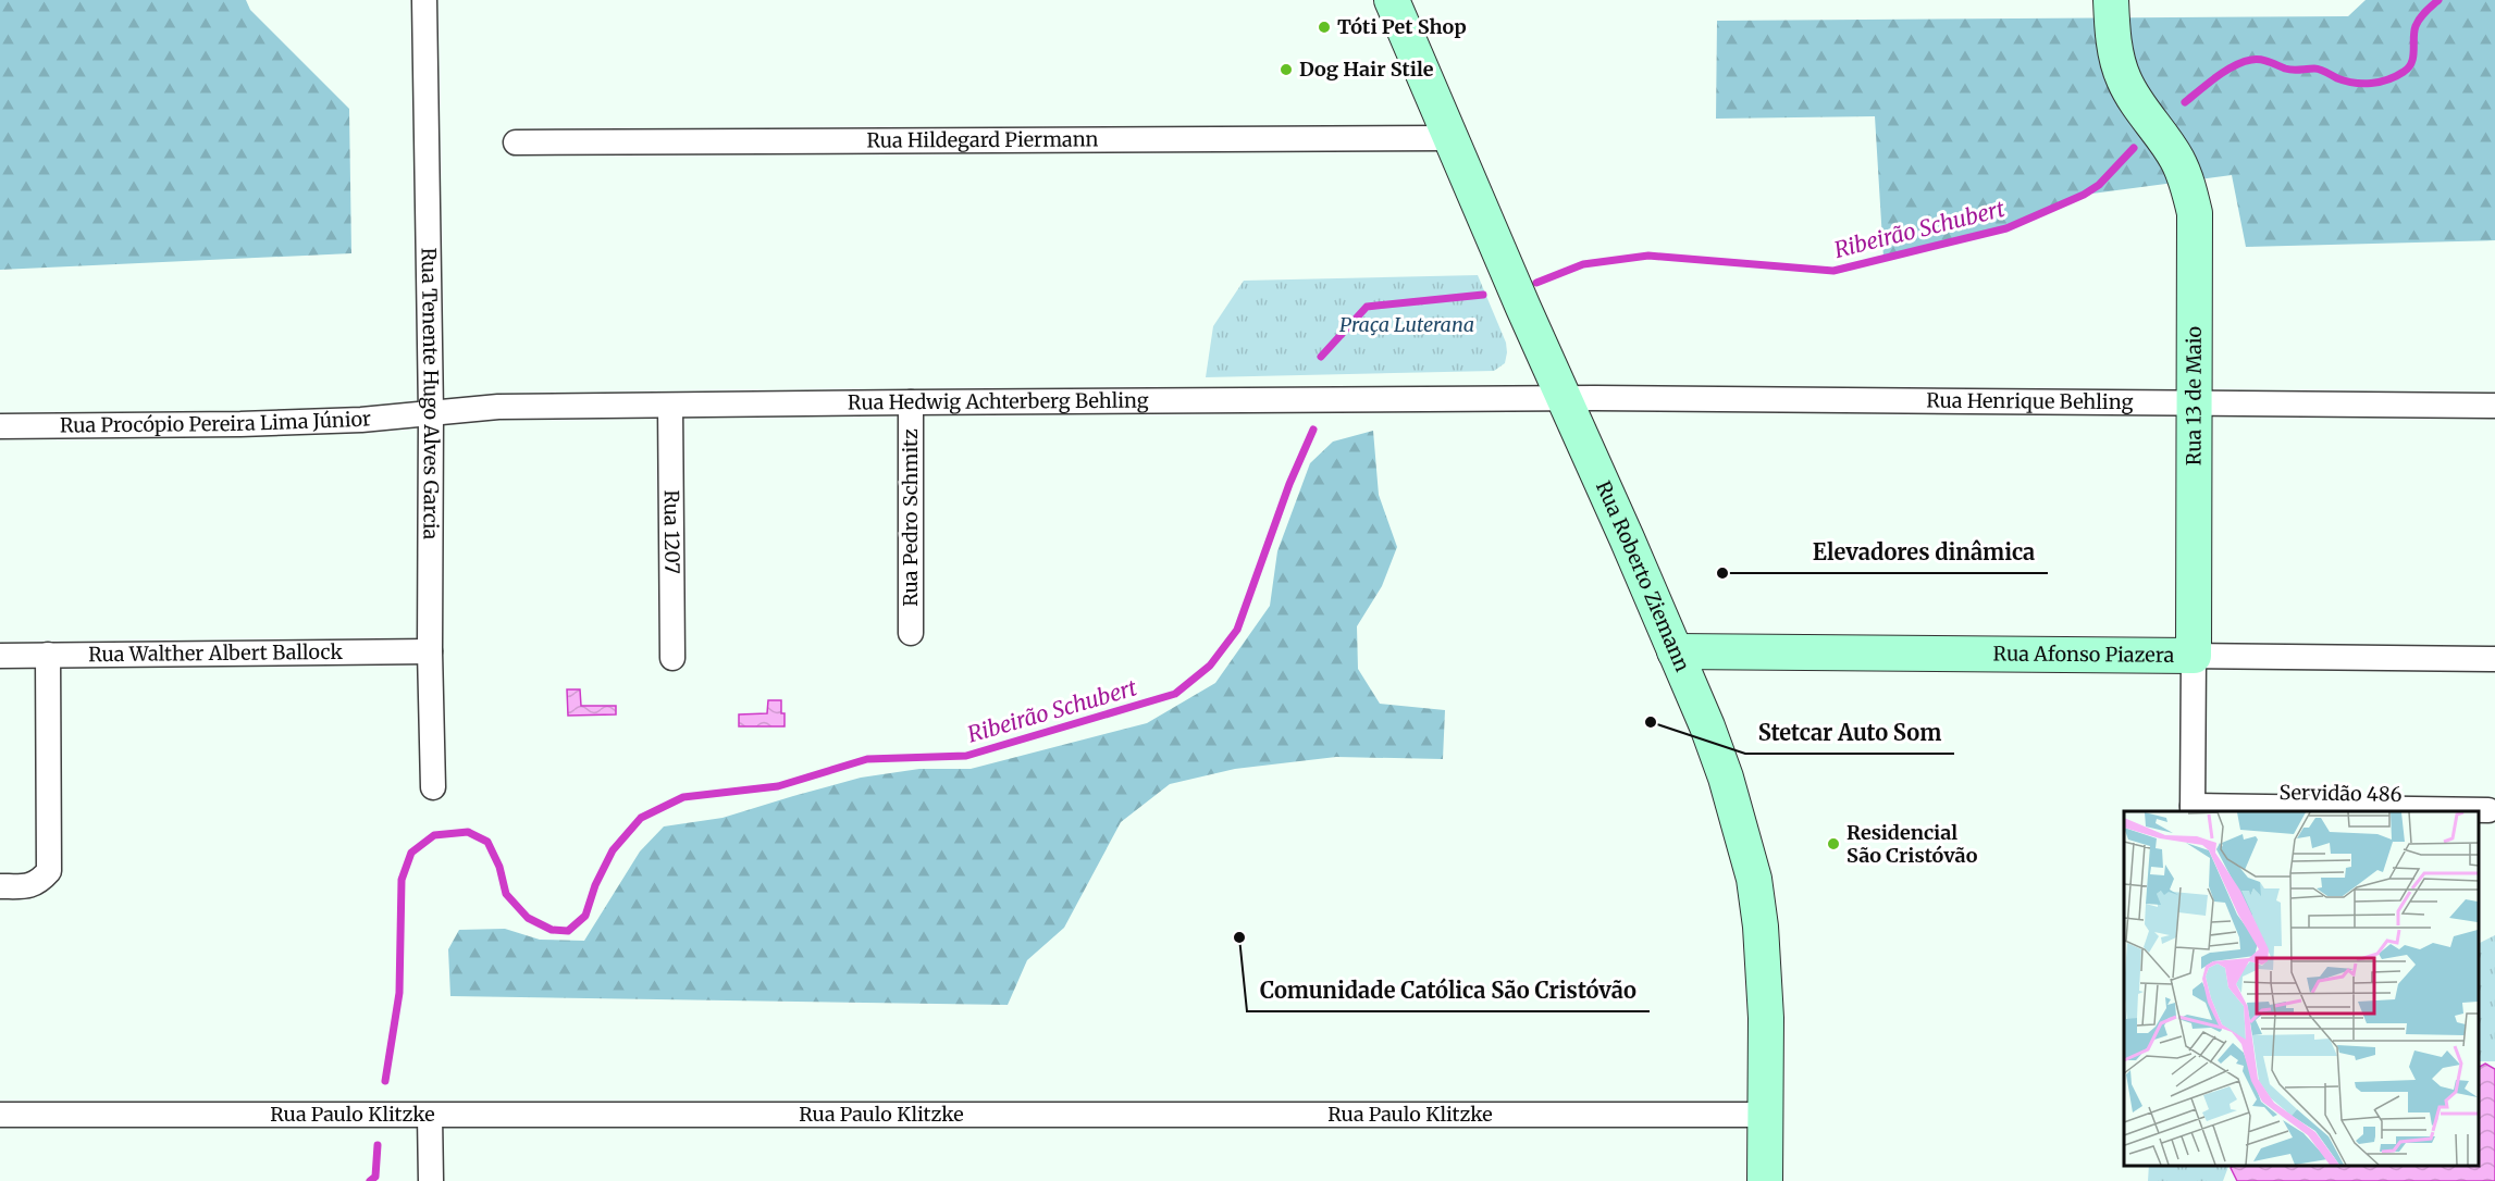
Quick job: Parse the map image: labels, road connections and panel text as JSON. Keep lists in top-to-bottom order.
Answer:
{
  "streets": {
    "main road": ["Rua 13 de Maio", "Rua Roberto Ziemann", "Rua Afonso Piazera"],
    "street": [
      "Rua Hildegard Piermann",
      "Rua Tenente Hugo Alves Garcia",
      "Rua Henrique Behling",
      "Rua Hedwig Achterberg Behling",
      "Rua Procópio Pereira Lima Júnior",
      "Rua Pedro Schmitz",
      "Rua 1207",
      "Rua Walther Albert Ballock",
      "Rua Paulo Klitzke"
    ]
  },
  "crossings": [
    ["Rua Hildegard Piermann", "Rua Roberto Ziemann"],
    ["Rua Tenente Hugo Alves Garcia", "Rua Hedwig Achterberg Behling"],
    ["Rua Tenente Hugo Alves Garcia", "Rua Procópio Pereira Lima Júnior"],
    ["Rua Tenente Hugo Alves Garcia", "Rua Walther Albert Ballock"],
    ["Rua 13 de Maio", "Rua Henrique Behling"],
    ["Rua 13 de Maio", "Rua Afonso Piazera"],
    ["Rua Henrique Behling", "Rua Hedwig Achterberg Behling"],
    ["Rua Henrique Behling", "Rua Roberto Ziemann"],
    ["Rua Hedwig Achterberg Behling", "Rua Procópio Pereira Lima Júnior"],
    ["Rua Hedwig Achterberg Behling", "Rua Pedro Schmitz"],
    ["Rua Hedwig Achterberg Behling", "Rua 1207"],
    ["Rua Hedwig Achterberg Behling", "Rua Roberto Ziemann"],
    ["Rua Roberto Ziemann", "Rua Afonso Piazera"],
    ["Rua Roberto Ziemann", "Rua Paulo Klitzke"]
  ],
  "water": ["Ribeirão Schubert"],
  "parks": ["Praça Luterana"],
  "places": [
    "Tóti Pet Shop",
    "Dog Hair Stile",
    "Elevadores dinâmica",
    "Stetcar Auto Som",
    "Residencial São Cristóvão",
    "Comunidade Católica São Cristóvão"
  ]
}
